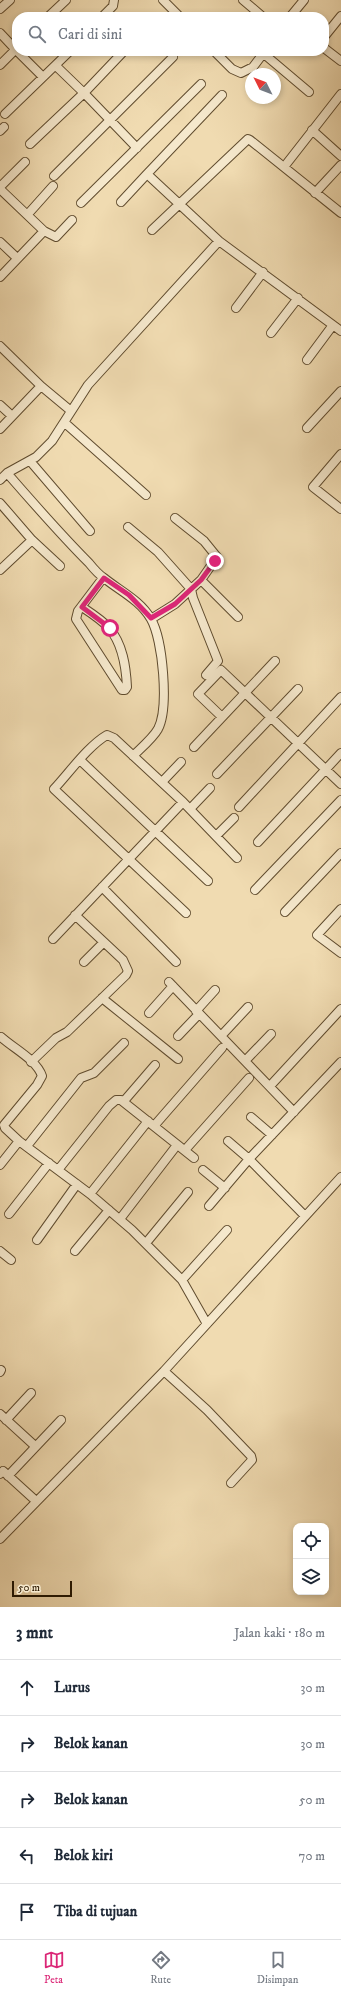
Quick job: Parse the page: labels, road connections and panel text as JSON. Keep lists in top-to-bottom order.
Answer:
{
  "scale_bar": "50 m",
  "north": "top left",
  "page": {
    "search": "Cari di sini",
    "scale": "50 m",
    "heading": ["3 mnt", "Jalan kaki · 180 m"],
    "list": [
      ["Lurus", "30 m"],
      ["Belok kanan", "30 m"],
      ["Belok kanan", "50 m"],
      ["Belok kiri", "70 m"],
      "Tiba di tujuan"
    ],
    "nav": ["Peta", "Rute", "Disimpan"]
  }
}
